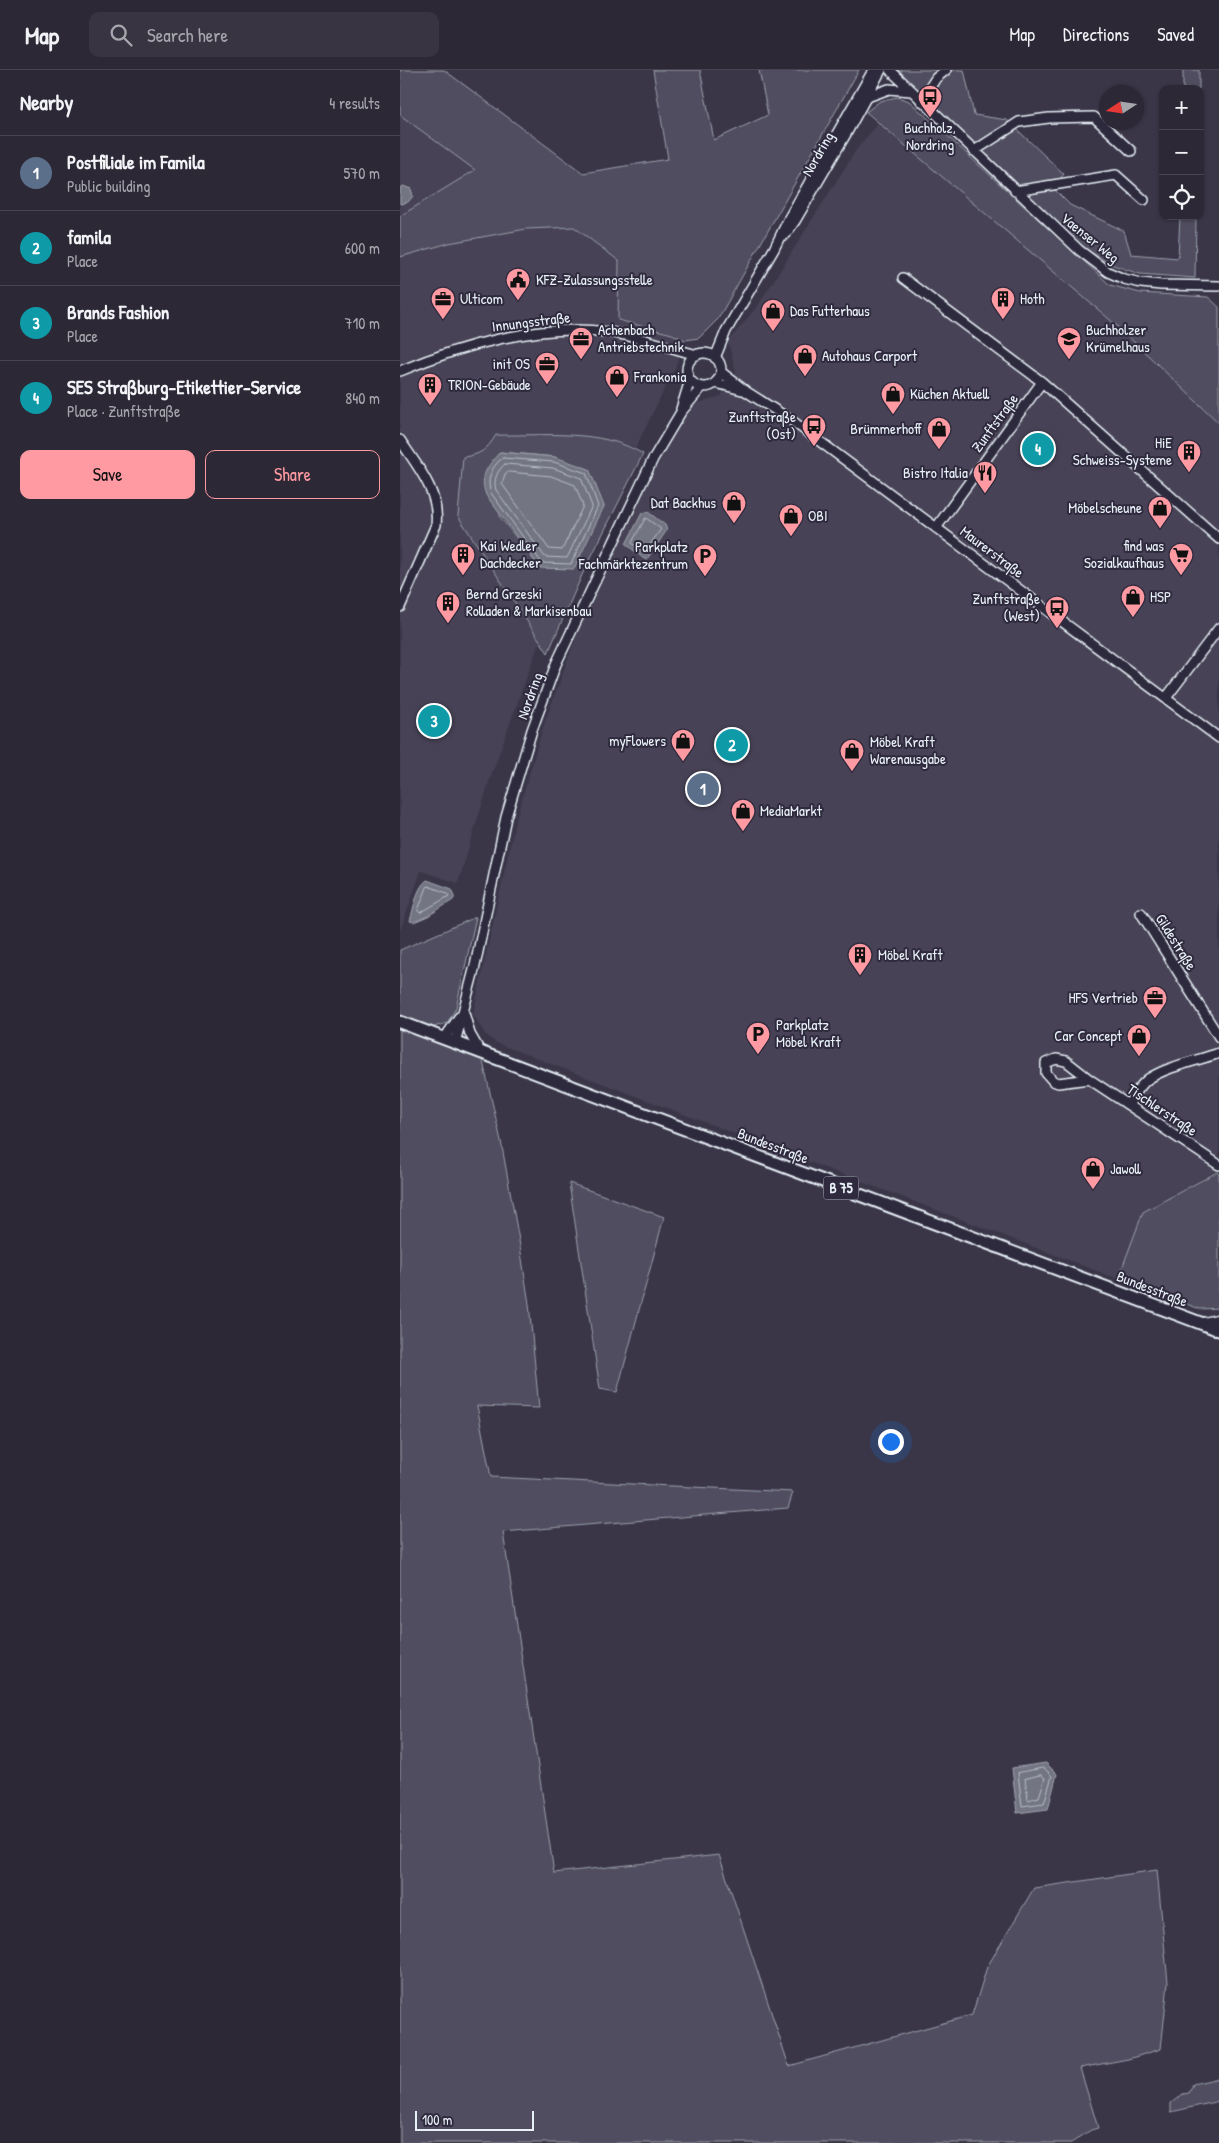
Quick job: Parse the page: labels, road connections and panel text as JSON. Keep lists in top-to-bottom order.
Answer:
{
  "streets": {
    "main road": ["Bundesstraße", "B 75"],
    "street": [
      "Nordring",
      "Vaenser Weg",
      "Innungsstraße",
      "Zunftstraße",
      "Maurerstraße",
      "Gildestraße",
      "Tischlerstraße"
    ]
  },
  "crossings": [
    ["Nordring", "Innungsstraße"],
    ["Nordring", "Maurerstraße"],
    ["Nordring", "Bundesstraße"],
    ["Innungsstraße", "Maurerstraße"],
    ["Zunftstraße", "Maurerstraße"]
  ],
  "places": {
    "bus stop": ["Buchholz, Nordring", "Zunftstraße (Ost)", "Zunftstraße (West)"],
    "public building": ["KFZ-Zulassungsstelle"],
    "office": [
      "Ulticom",
      "Achenbach Antriebstechnik",
      "init OS",
      "HFS Vertrieb"
    ],
    "building": [
      "Hoth",
      "TRION-Gebäude",
      "HiE Schweiss-Systeme",
      "Kai Wedler Dachdecker",
      "Bernd Grzeski Rolladen & Markisenbau",
      "Möbel Kraft"
    ],
    "shop": [
      "Das Futterhaus",
      "Autohaus Carport",
      "Frankonia",
      "Küchen Aktuell",
      "Brümmerhoff",
      "Dat Backhus",
      "Möbelscheune",
      "OBI",
      "HSP",
      "myFlowers",
      "Möbel Kraft Warenausgabe",
      "MediaMarkt",
      "Car Concept",
      "Jawoll"
    ],
    "school or university": ["Buchholzer Krümelhaus"],
    "restaurant": ["Bistro Italia"],
    "supermarket": ["find was Sozialkaufhaus"],
    "parking": ["Parkplatz Fachmärktezentrum", "Parkplatz Möbel Kraft"]
  },
  "scale_bar": "100 m",
  "north": "left",
  "page": {
    "header": "Map",
    "search": "Search here",
    "nav": ["Map", "Directions", "Saved"],
    "heading": ["Nearby", "4 results"],
    "map_buttons": ["+", "−"],
    "list": [
      {
        "mark": "1",
        "name": "Postfiliale im Famila",
        "note": "Public building",
        "value": "570 m"
      },
      {
        "mark": "2",
        "name": "famila",
        "note": "Place",
        "value": "600 m"
      },
      {
        "mark": "3",
        "name": "Brands Fashion",
        "note": "Place",
        "value": "710 m"
      },
      {
        "mark": "4",
        "name": "SES Straßburg-Etikettier-Service",
        "note": "Place · Zunftstraße",
        "value": "840 m"
      }
    ],
    "pins": [
      "4",
      "3",
      "2",
      "1"
    ],
    "buttons": ["Save", "Share"],
    "scale": "100 m"
  }
}
